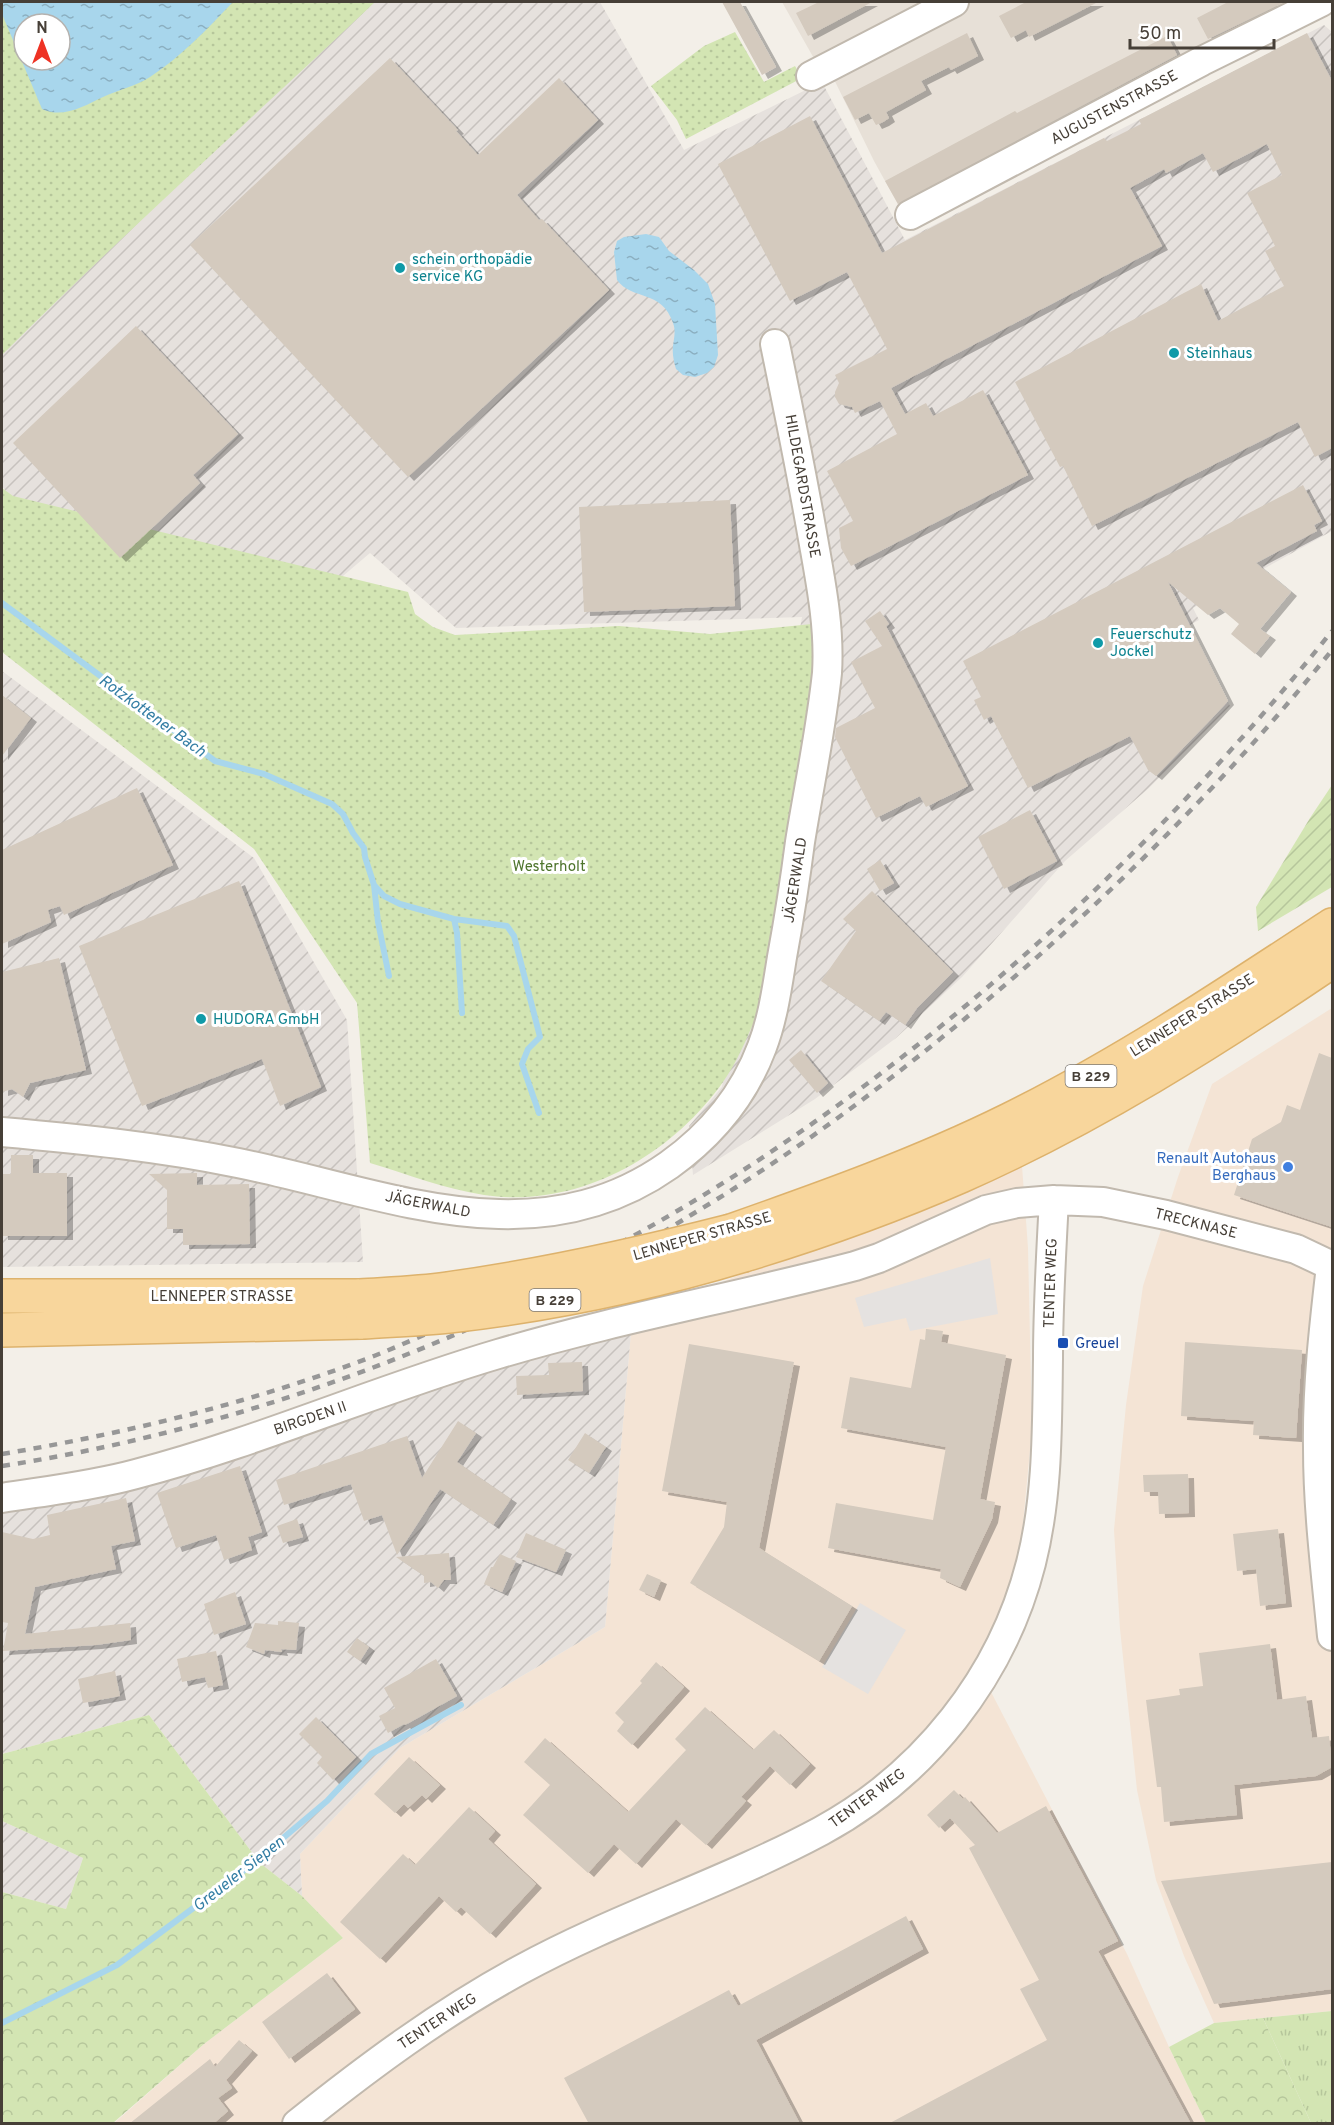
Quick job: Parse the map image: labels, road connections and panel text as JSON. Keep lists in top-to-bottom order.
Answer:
{
  "streets": {
    "main road": ["LENNEPER STRASSE", "B 229"],
    "street": [
      "AUGUSTENSTRASSE",
      "HILDEGARDSTRASSE",
      "JÄGERWALD",
      "TRECKNASE",
      "TENTER WEG",
      "BIRGDEN II"
    ]
  },
  "crossings": [
    ["HILDEGARDSTRASSE", "JÄGERWALD"],
    ["TRECKNASE", "TENTER WEG"],
    ["TRECKNASE", "BIRGDEN II"],
    ["TENTER WEG", "BIRGDEN II"]
  ],
  "water": ["Rotzkottener Bach", "Greueler Siepen"],
  "parks": ["Westerholt"],
  "places": {
    "other": [
      "schein orthopädie service KG",
      "Steinhaus",
      "Feuerschutz Jockel",
      "HUDORA GmbH",
      "Renault Autohaus Berghaus"
    ],
    "transit": ["Greuel"]
  },
  "scale_bar": "50 m",
  "north": "top"
}
